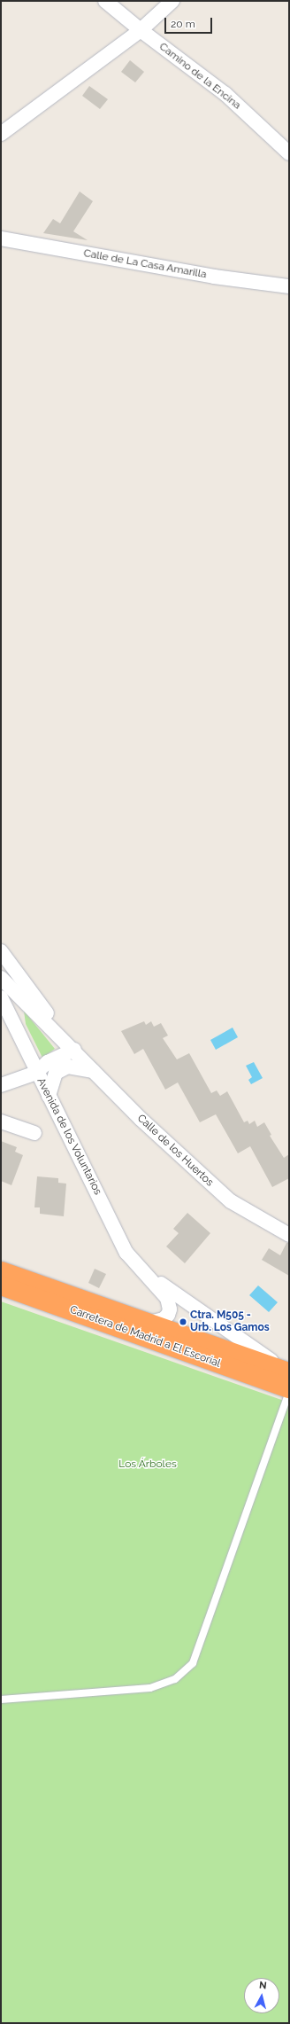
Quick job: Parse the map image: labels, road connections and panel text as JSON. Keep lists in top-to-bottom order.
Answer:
{
  "streets": {
    "highway": ["Carretera de Madrid a El Escorial"],
    "street": [
      "Camino de la Encina",
      "Calle de La Casa Amarilla",
      "Avenida de los Voluntarios",
      "Calle de los Huertos"
    ]
  },
  "crossings": [
    ["Avenida de los Voluntarios", "Carretera de Madrid a El Escorial"]
  ],
  "parks": ["Los Árboles"],
  "places": ["Ctra. M505 - Urb. Los Gamos"],
  "scale_bar": "20 m",
  "north": "top"
}
